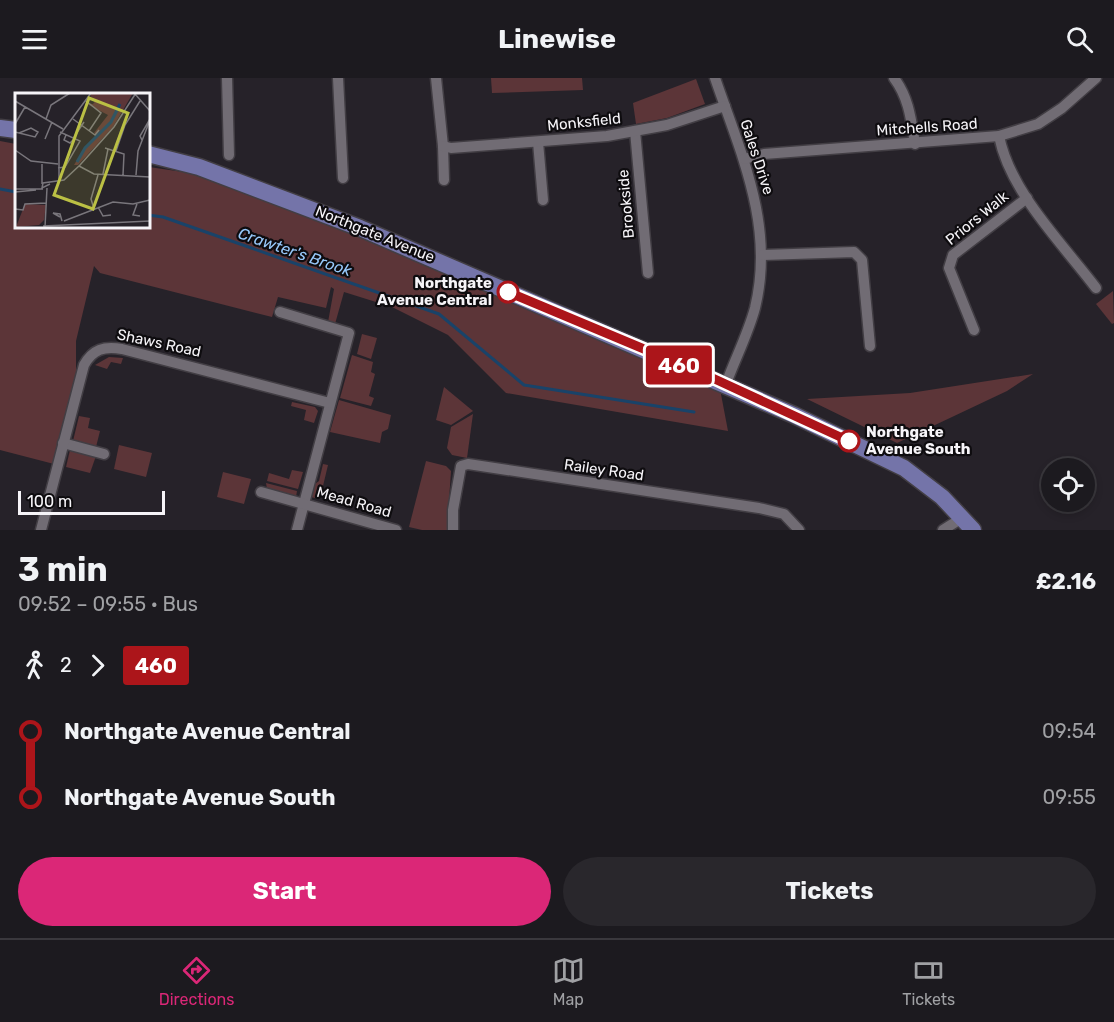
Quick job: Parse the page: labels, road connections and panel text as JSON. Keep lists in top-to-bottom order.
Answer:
{
  "streets": {
    "main road": ["Northgate Avenue"],
    "street": [
      "Monksfield",
      "Mitchells Road",
      "Gales Drive",
      "Brookside",
      "Priors Walk",
      "Shaws Road",
      "Railey Road",
      "Mead Road"
    ]
  },
  "crossings": [
    ["Monksfield", "Gales Drive"],
    ["Monksfield", "Brookside"],
    ["Mitchells Road", "Gales Drive"],
    ["Mitchells Road", "Priors Walk"],
    ["Gales Drive", "Northgate Avenue"]
  ],
  "water": ["Crawter's Brook"],
  "places": ["Northgate Avenue Central", "Northgate Avenue South"],
  "lines": ["bus line 460"],
  "scale_bar": "100 m",
  "page": {
    "header": "Linewise",
    "on_map": "460",
    "scale": "100 m",
    "heading": ["3 min", "09:52 – 09:55 · Bus", "£2.16"],
    "legs": ["2", "460"],
    "list": [
      {
        "name": "Northgate Avenue Central",
        "value": "09:54"
      },
      {
        "name": "Northgate Avenue South",
        "value": "09:55"
      }
    ],
    "buttons": ["Start", "Tickets"],
    "tabs": ["Directions", "Map", "Tickets"]
  }
}
